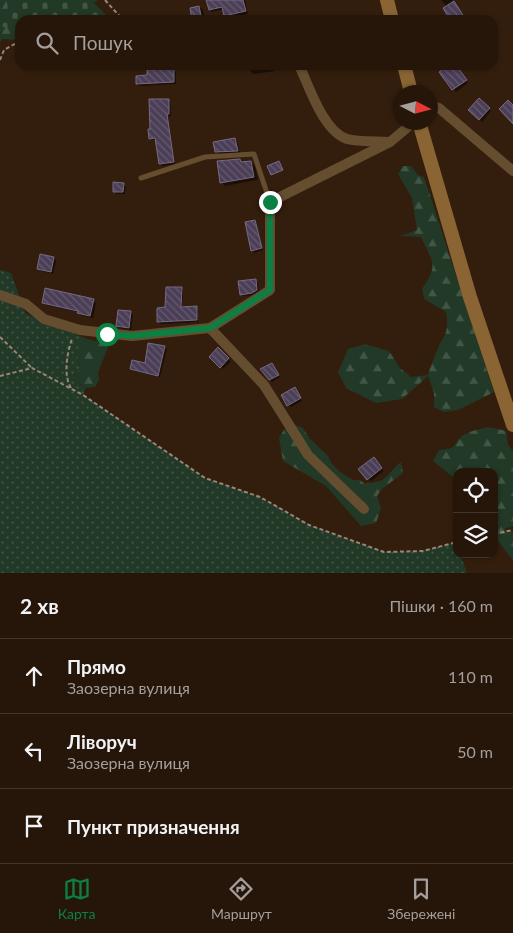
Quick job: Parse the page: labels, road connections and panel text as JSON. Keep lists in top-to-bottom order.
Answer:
{
  "north": "right",
  "page": {
    "search": "Пошук",
    "heading": ["2 хв", "Пішки · 160 m"],
    "list": [
      ["Прямо", "Заозерна вулиця", "110 m"],
      ["Ліворуч", "Заозерна вулиця", "50 m"],
      "Пункт призначення"
    ],
    "nav": ["Карта", "Маршрут", "Збережені"]
  }
}
